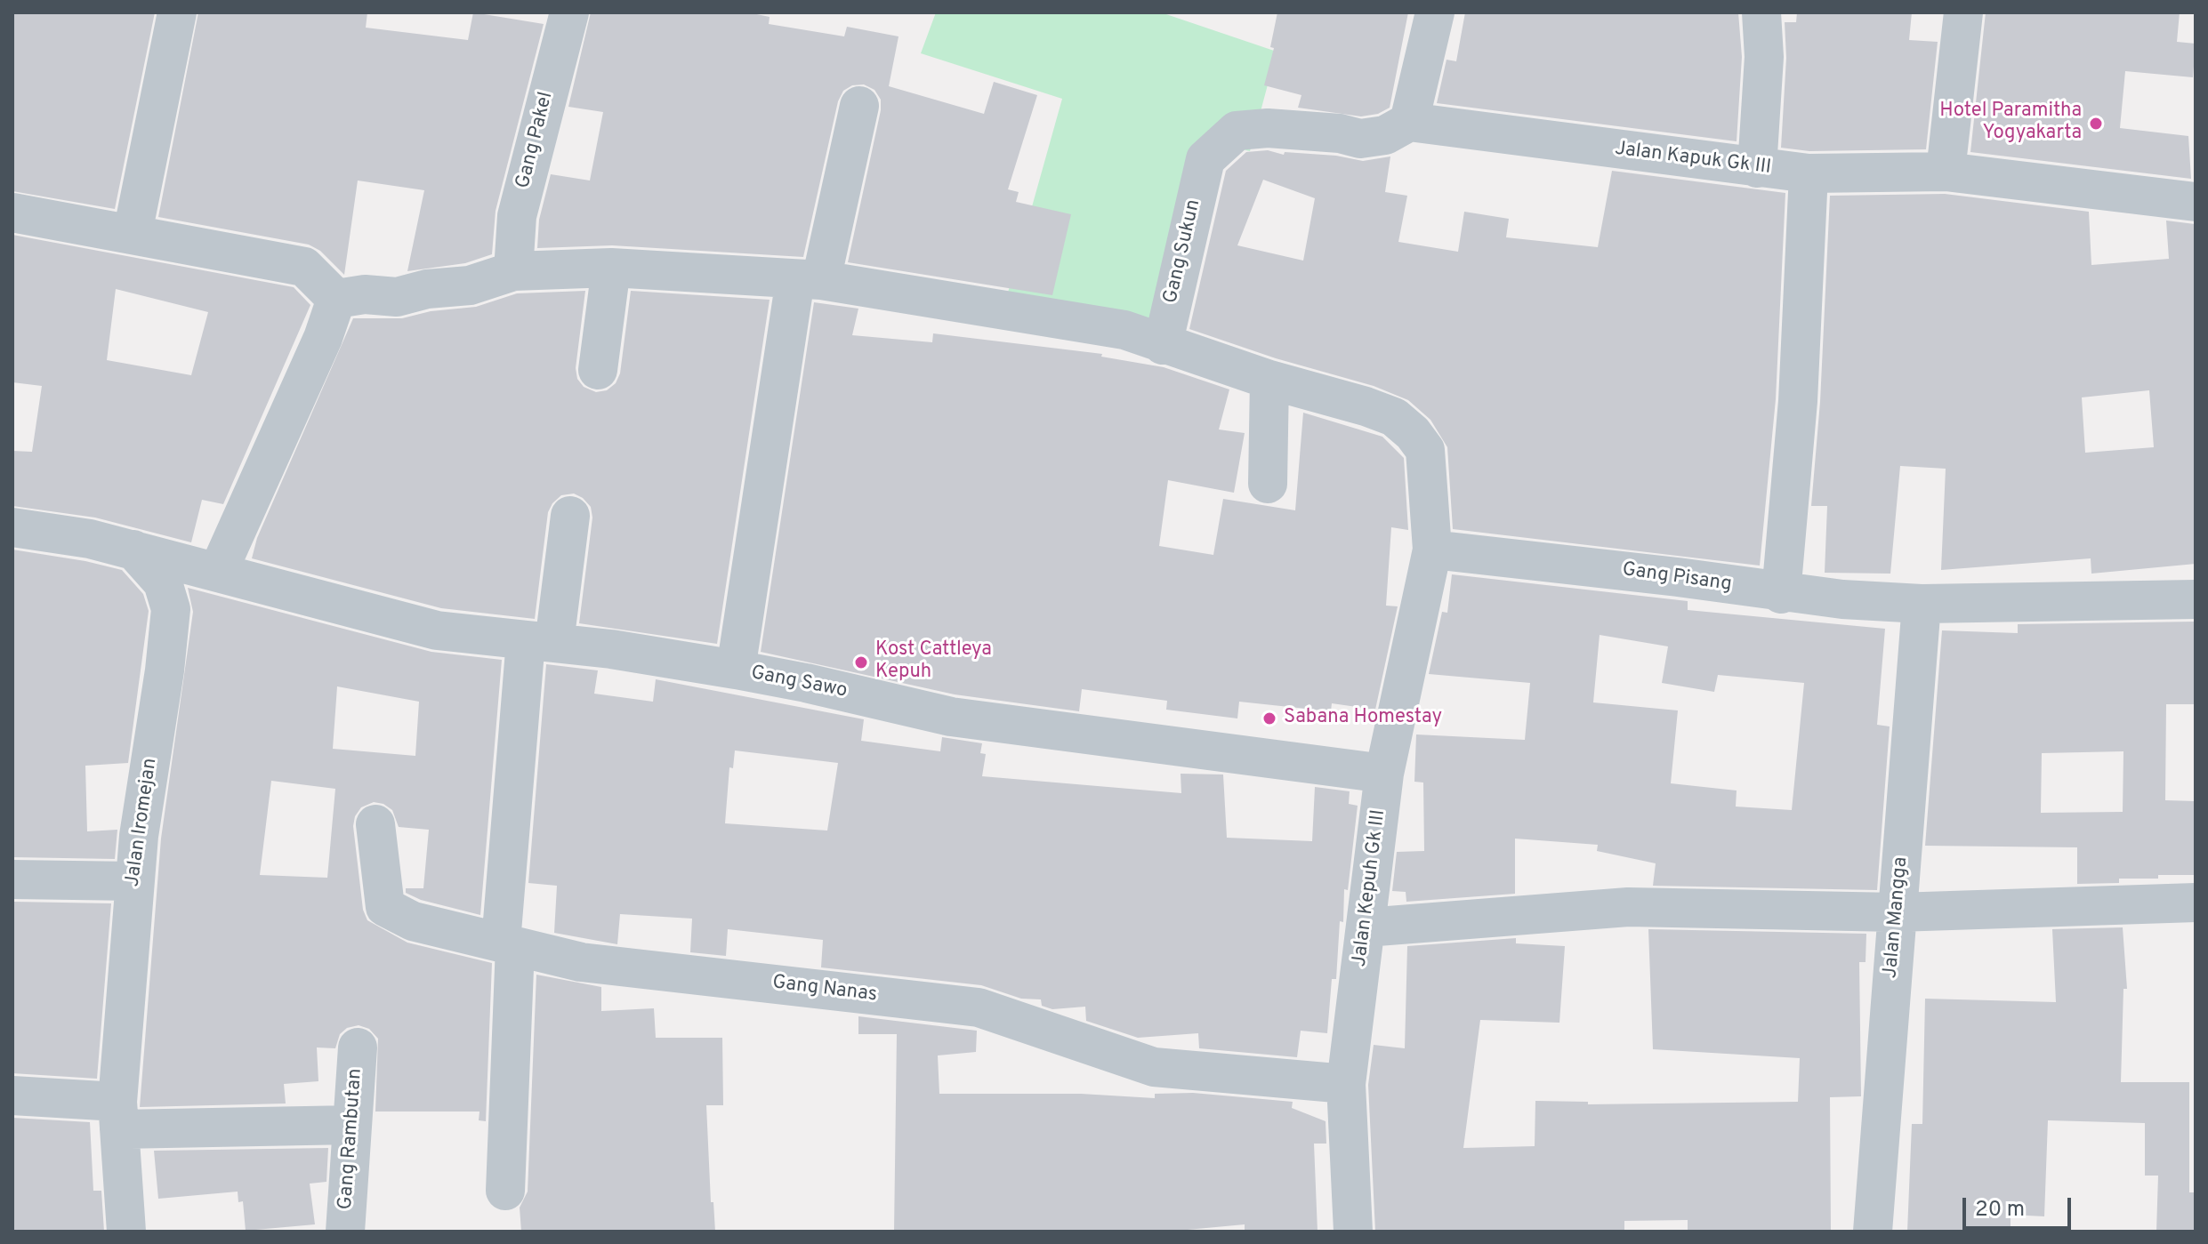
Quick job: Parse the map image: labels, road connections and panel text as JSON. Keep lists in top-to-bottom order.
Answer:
{
  "streets": {
    "street": [
      "Gang Pakel",
      "Jalan Kapuk Gk III",
      "Gang Sukun",
      "Gang Pisang",
      "Gang Sawo",
      "Jalan Iromejan",
      "Jalan Kepuh Gk III",
      "Jalan Mangga",
      "Gang Nanas",
      "Gang Rambutan"
    ]
  },
  "crossings": [
    ["Gang Pakel", "Jalan Kepuh Gk III"],
    ["Jalan Kapuk Gk III", "Gang Sukun"],
    ["Gang Sukun", "Jalan Kepuh Gk III"],
    ["Gang Pisang", "Jalan Kepuh Gk III"],
    ["Gang Pisang", "Jalan Mangga"],
    ["Gang Sawo", "Jalan Iromejan"],
    ["Gang Sawo", "Jalan Kepuh Gk III"],
    ["Jalan Kepuh Gk III", "Gang Nanas"]
  ],
  "places": ["Hotel Paramitha Yogyakarta", "Kost Cattleya Kepuh", "Sabana Homestay"],
  "scale_bar": "20 m"
}
